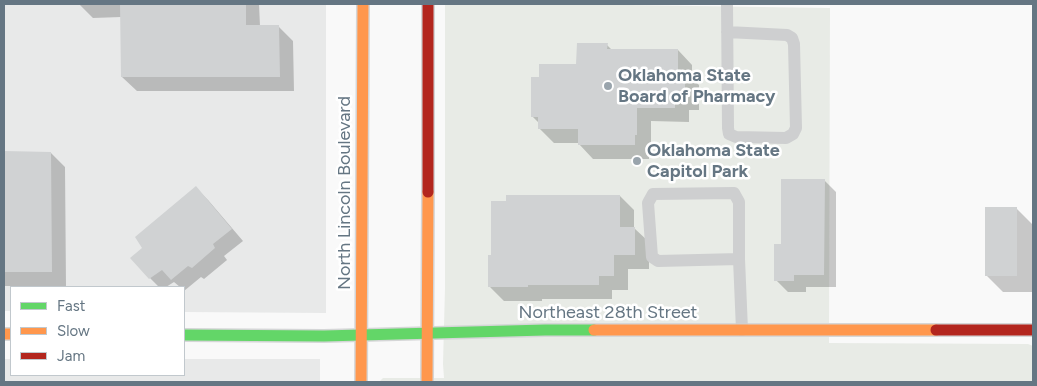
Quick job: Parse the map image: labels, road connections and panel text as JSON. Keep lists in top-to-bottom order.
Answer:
{
  "streets": {
    "street": ["North Lincoln Boulevard", "Northeast 28th Street"]
  },
  "crossings": [
    ["North Lincoln Boulevard", "Northeast 28th Street"]
  ],
  "places": ["Oklahoma State Board of Pharmacy", "Oklahoma State Capitol Park"],
  "legend": ["Fast", "Slow", "Jam"]
}
